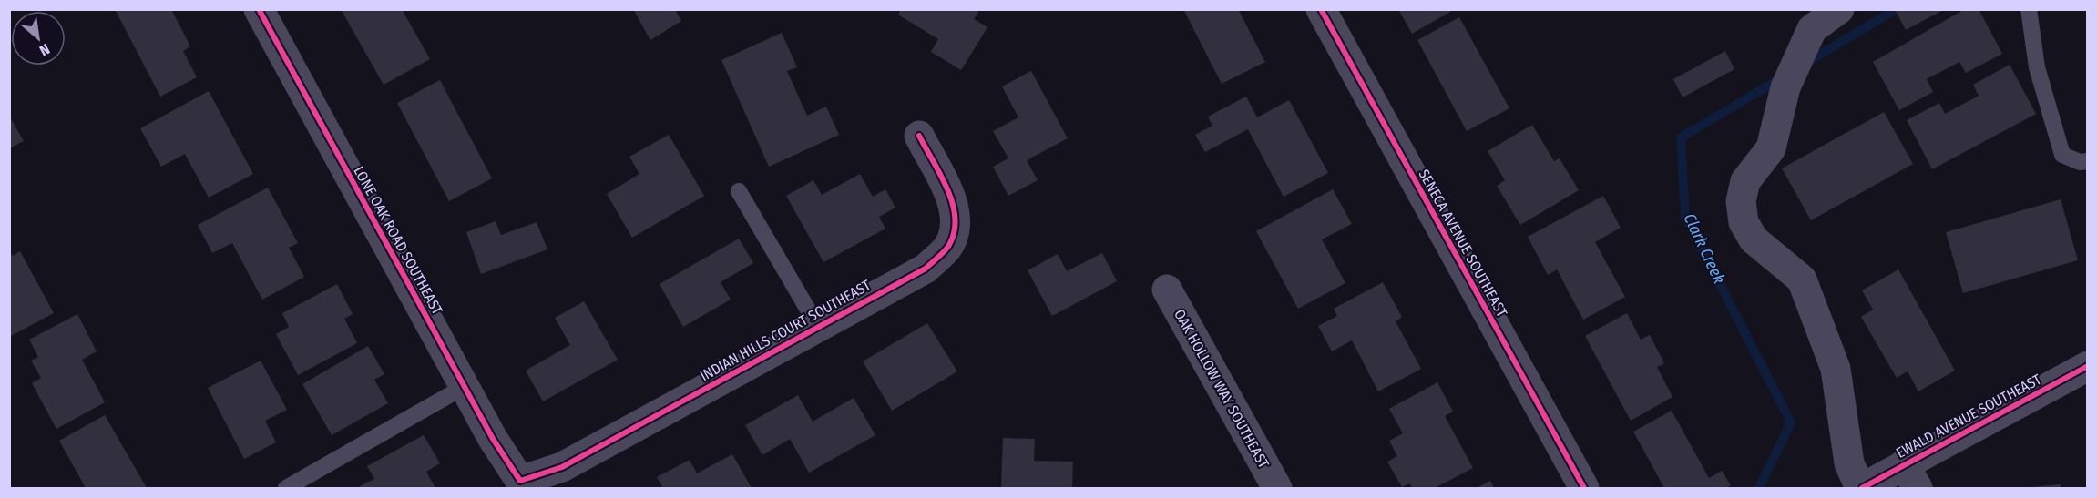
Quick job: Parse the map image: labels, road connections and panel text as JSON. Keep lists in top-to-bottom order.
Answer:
{
  "streets": {
    "street": [
      "LONE OAK ROAD SOUTHEAST",
      "SENECA AVENUE SOUTHEAST",
      "INDIAN HILLS COURT SOUTHEAST",
      "OAK HOLLOW WAY SOUTHEAST",
      "EWALD AVENUE SOUTHEAST"
    ]
  },
  "crossings": [
    ["LONE OAK ROAD SOUTHEAST", "INDIAN HILLS COURT SOUTHEAST"]
  ],
  "water": ["Clark Creek"],
  "north": "bottom right"
}
